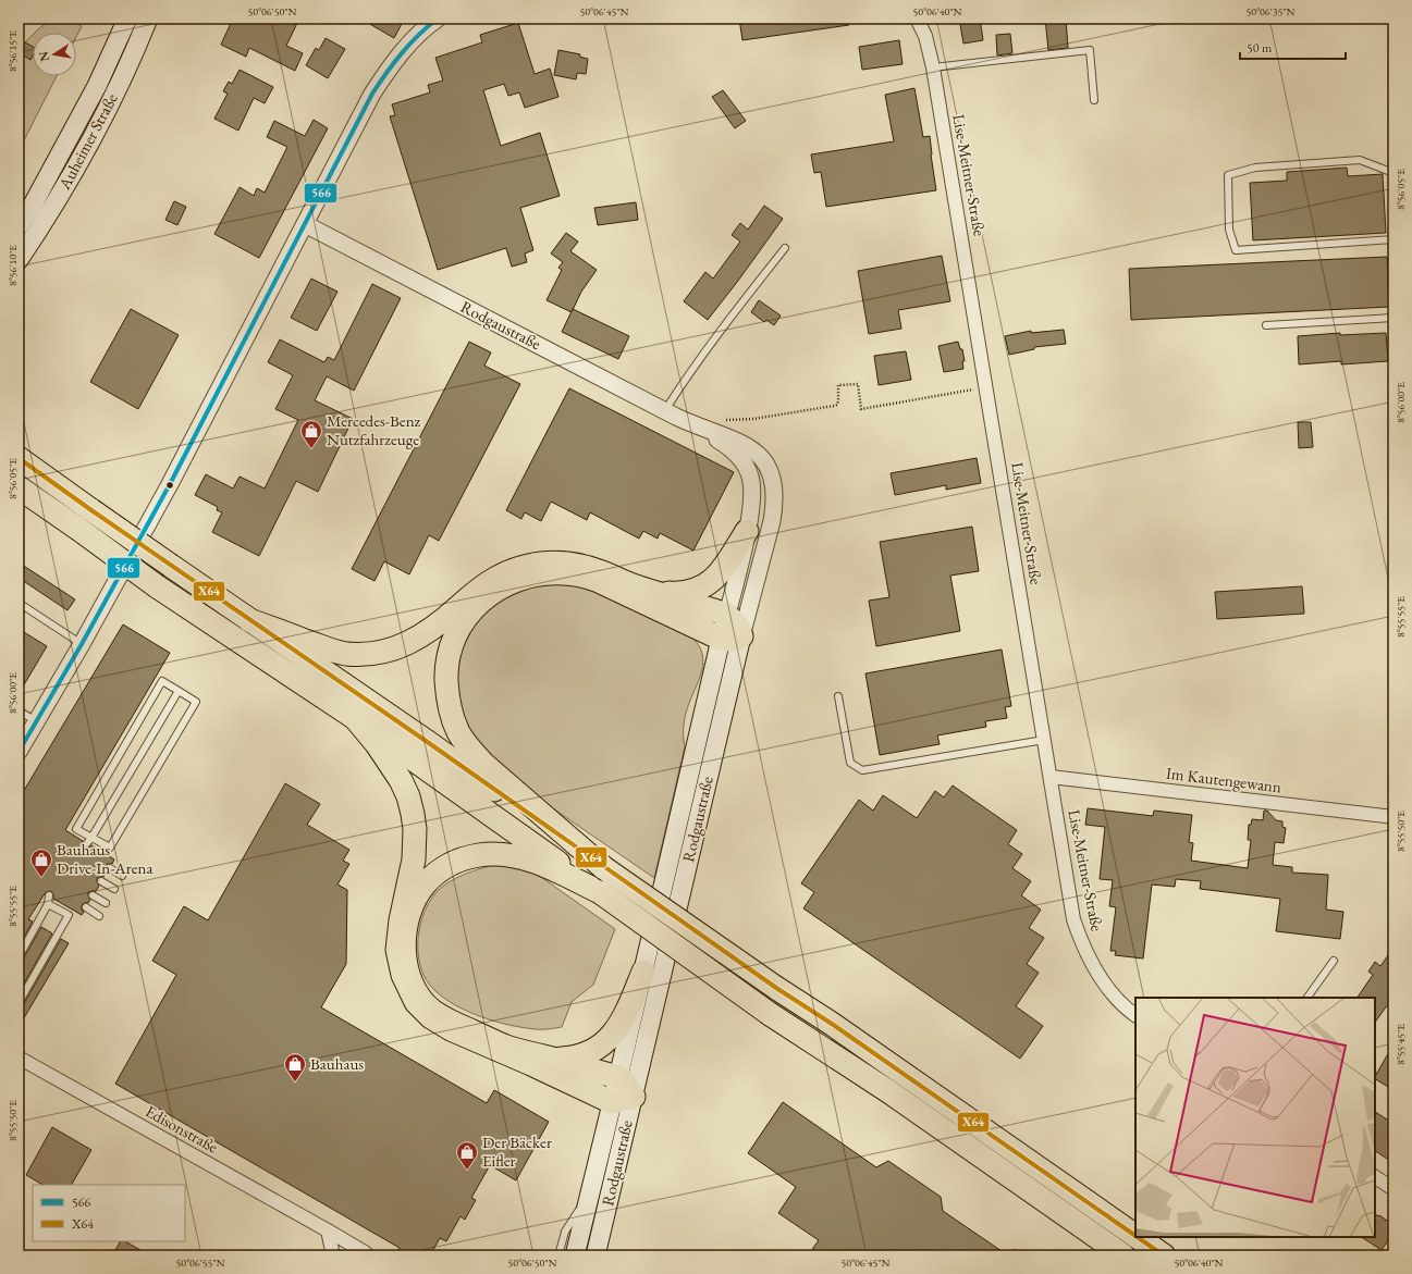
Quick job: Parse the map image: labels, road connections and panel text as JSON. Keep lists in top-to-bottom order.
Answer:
{
  "streets": {
    "main road": ["Auheimer Straße", "Rodgaustraße"],
    "street": ["Lise-Meitner-Straße", "Im Kautengewann", "Edisonstraße"]
  },
  "crossings": [
    ["Lise-Meitner-Straße", "Im Kautengewann"]
  ],
  "places": {
    "shop": [
      "Mercedes-Benz Nutzfahrzeuge",
      "Bauhaus Drive-In-Arena",
      "Bauhaus",
      "Der Bäcker Eifler"
    ]
  },
  "lines": ["transit line 566", "transit line X64"],
  "legend": ["566", "X64"],
  "scale_bar": "50 m",
  "north": "left",
  "coordinates": [
    "50°06'50\"N",
    "50°06'45\"N",
    "50°06'40\"N",
    "50°06'35\"N",
    "8°56'15\"E",
    "8°56'05\"E",
    "8°56'10\"E",
    "8°56'00\"E",
    "8°55'55\"E",
    "8°55'50\"E",
    "8°55'45\"E",
    "50°06'55\"N"
  ]
}
